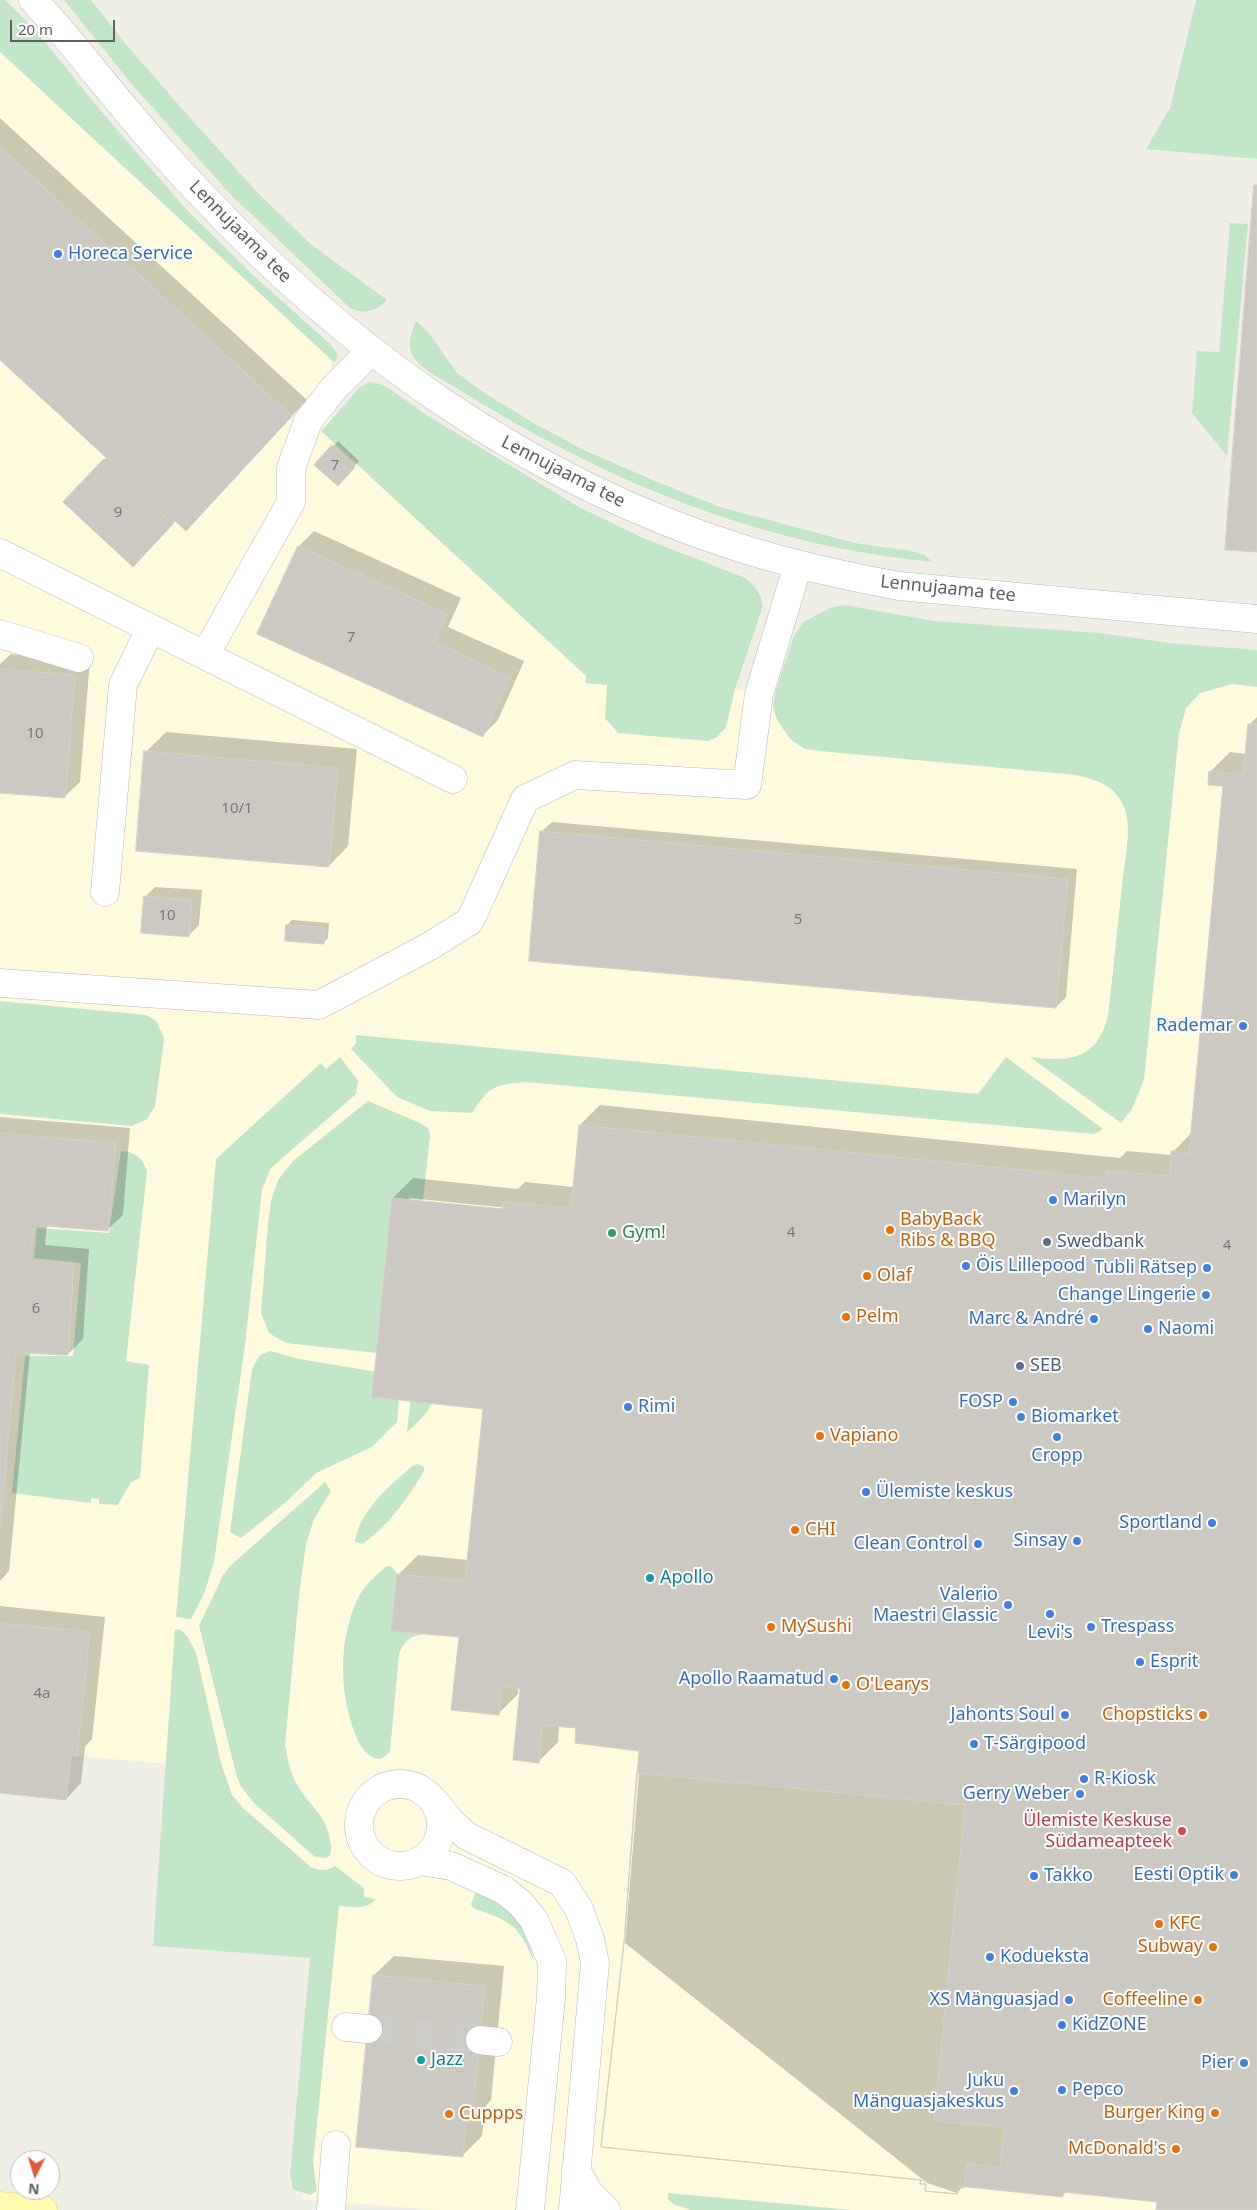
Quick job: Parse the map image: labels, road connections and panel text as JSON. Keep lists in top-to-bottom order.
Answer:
{
  "streets": {
    "street": ["Lennujaama tee"]
  },
  "places": [
    "Horeca Service",
    "Rademar",
    "Marilyn",
    "BabyBack Ribs & BBQ",
    "Gym!",
    "Swedbank",
    "Öis Lillepood",
    "Tubli Rätsep",
    "Olaf",
    "Change Lingerie",
    "Pelm",
    "Marc & André",
    "Naomi",
    "SEB",
    "FOSP",
    "Rimi",
    "Biomarket",
    "Vapiano",
    "Cropp",
    "Ülemiste keskus",
    "Sportland",
    "CHI",
    "Sinsay",
    "Clean Control",
    "Apollo",
    "Valerio Maestri Classic",
    "Levi's",
    "MySushi",
    "Trespass",
    "Esprit",
    "Apollo Raamatud",
    "O'Learys",
    "Jahonts Soul",
    "Chopsticks",
    "T-Särgipood",
    "R-Kiosk",
    "Gerry Weber",
    "Ülemiste Keskuse Südameapteek",
    "Eesti Optik",
    "Takko",
    "KFC",
    "Subway",
    "Kodueksta",
    "XS Mänguasjad",
    "Coffeeline",
    "KidZONE",
    "Jazz",
    "Pier",
    "Pepco",
    "Juku Mänguasjakeskus",
    "Burger King",
    "Cuppps",
    "McDonald's"
  ],
  "house_numbers": [
    "7",
    "9",
    "7",
    "10",
    "10/1",
    "10",
    "5",
    "4",
    "4",
    "6",
    "4a"
  ],
  "scale_bar": "20 m",
  "north": "bottom"
}
